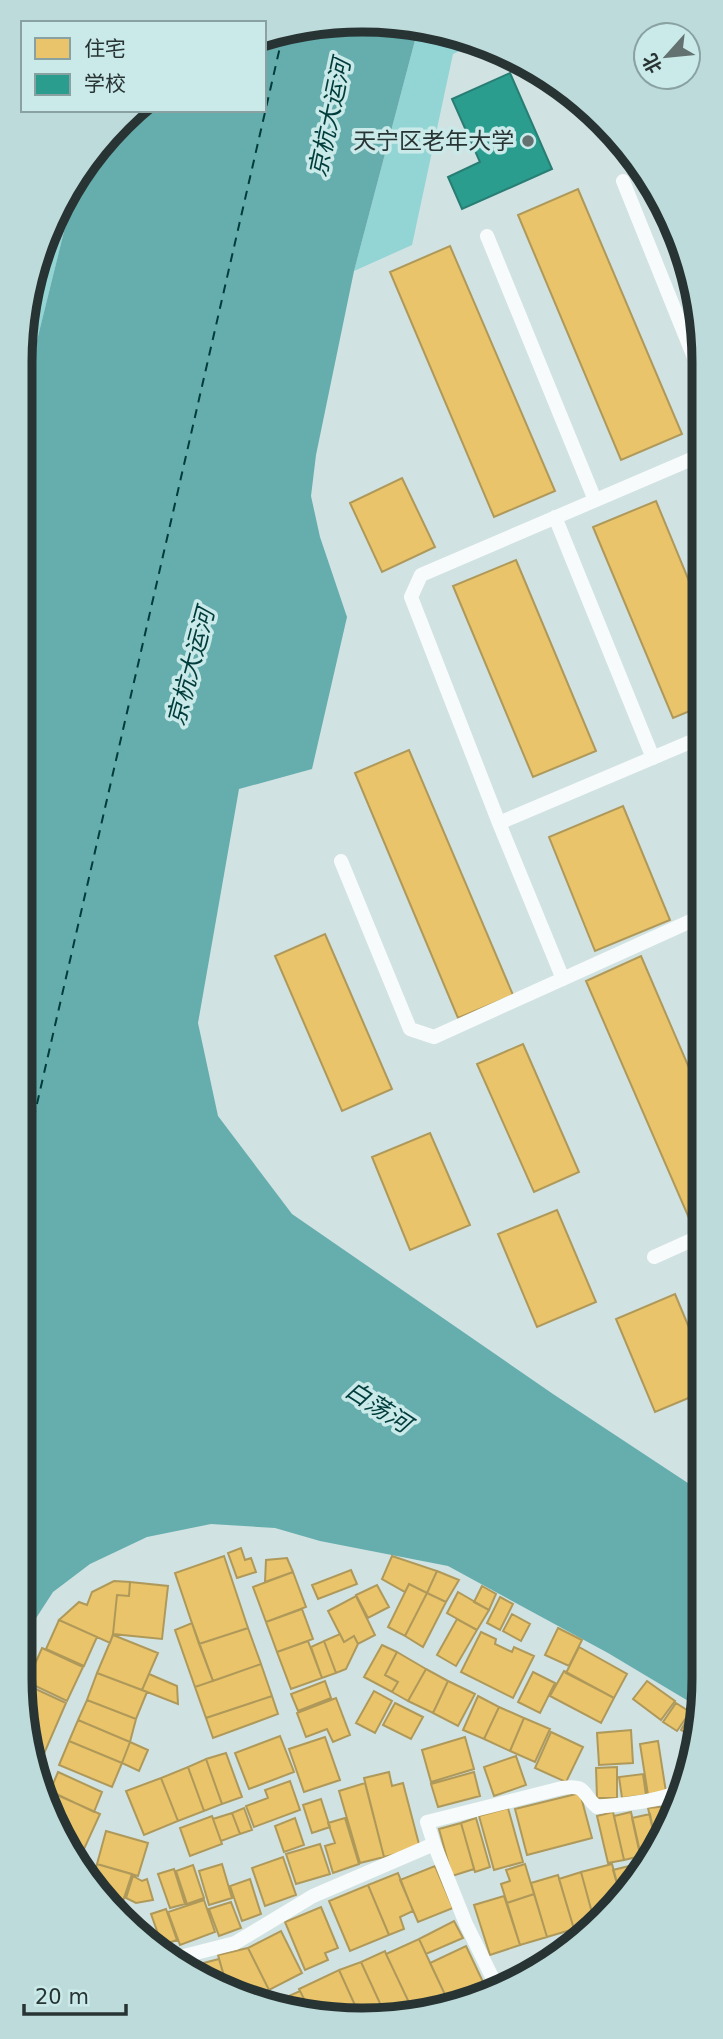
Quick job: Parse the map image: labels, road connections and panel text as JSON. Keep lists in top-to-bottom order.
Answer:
{
  "water": ["京杭大运河", "白荡河"],
  "places": ["天宁区老年大学"],
  "legend": ["住宅", "学校"],
  "scale_bar": "20 m",
  "north": "bottom left"
}
